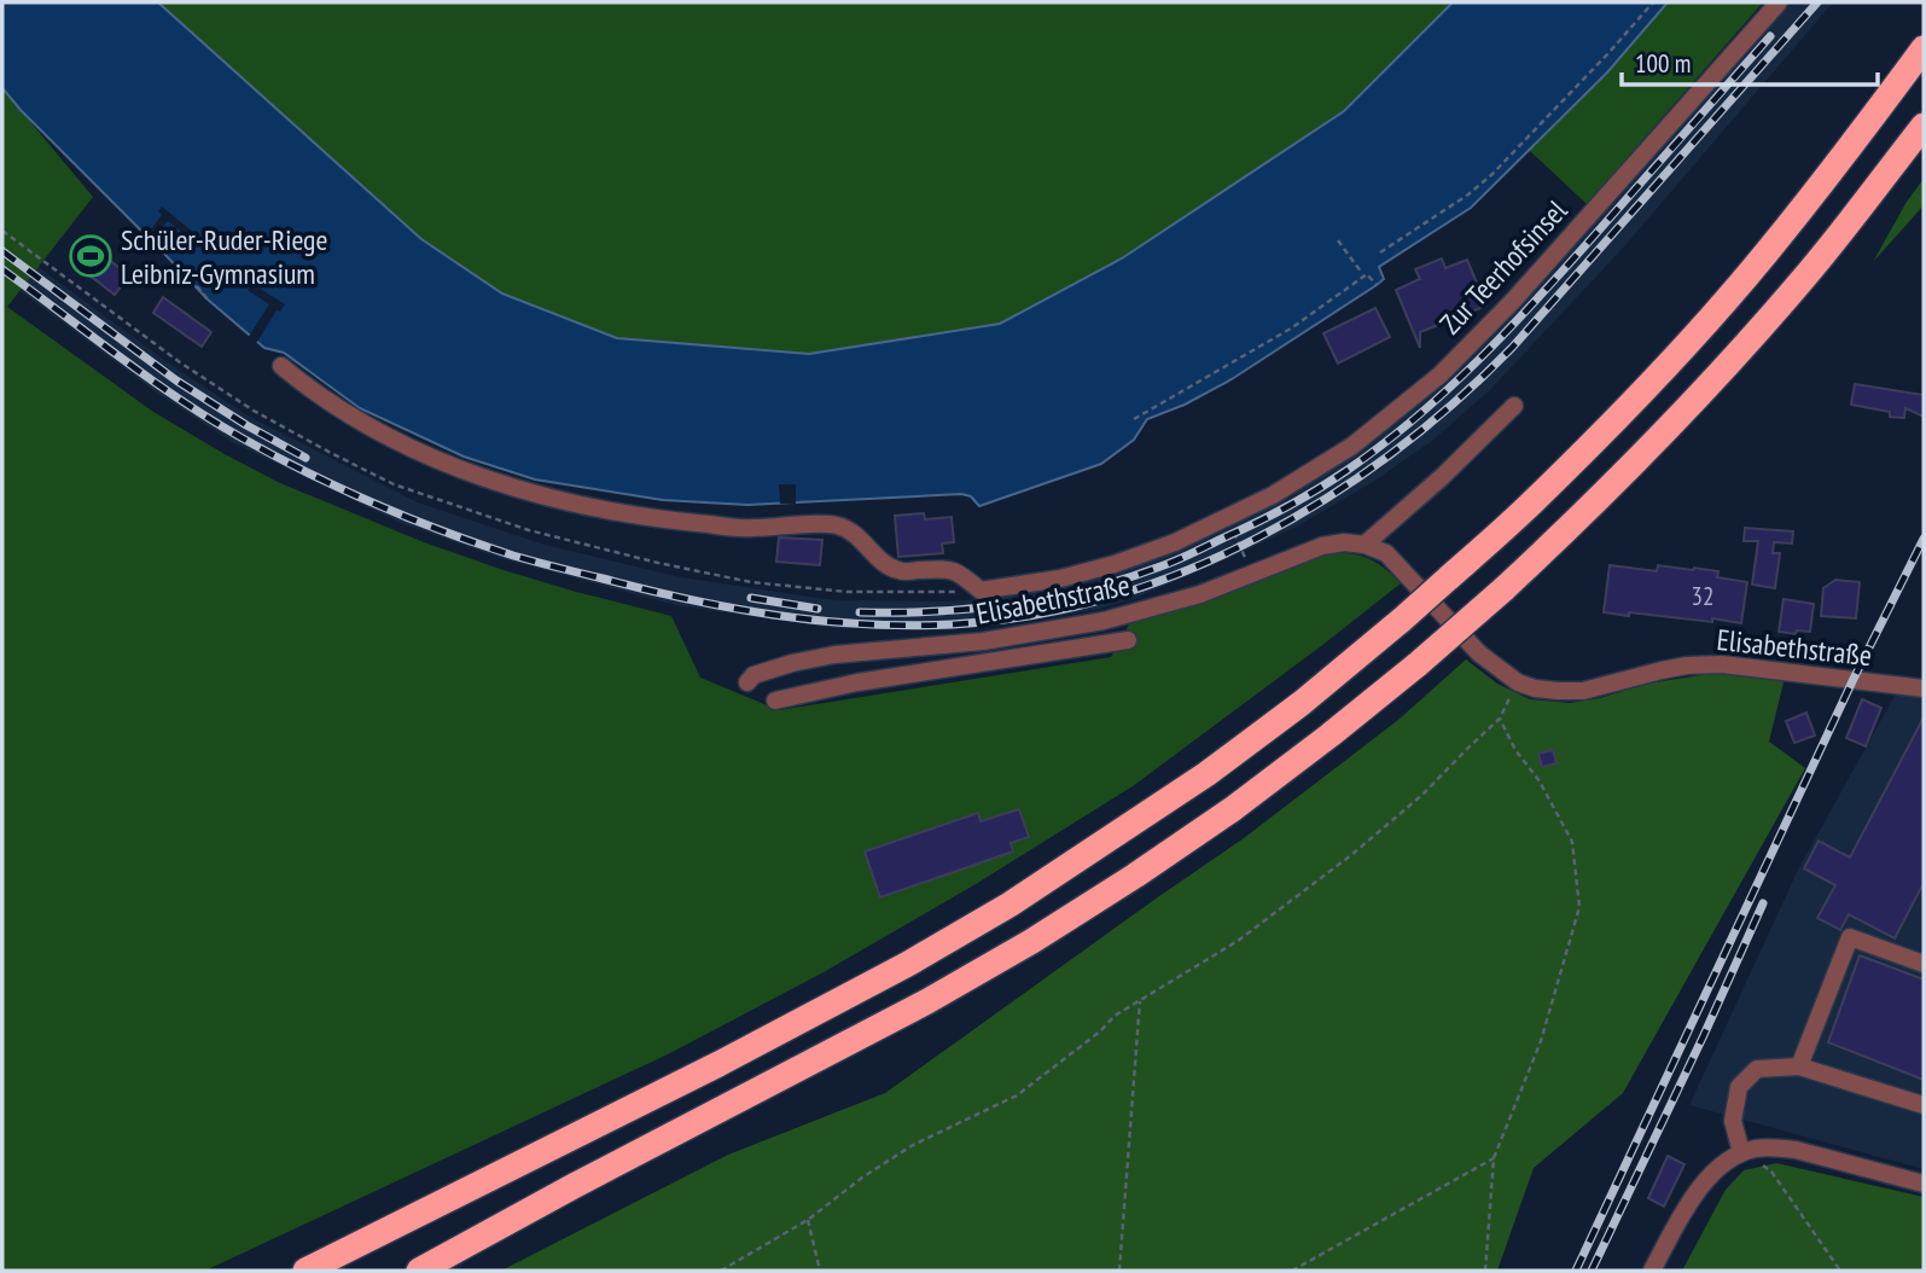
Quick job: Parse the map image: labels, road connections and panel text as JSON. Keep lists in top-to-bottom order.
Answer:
{
  "streets": {
    "street": ["Zur Teerhofsinsel", "Elisabethstraße"]
  },
  "places": {
    "sports": ["Schüler-Ruder-Riege Leibniz-Gymnasium"]
  },
  "house_numbers": ["32"],
  "scale_bar": "100 m"
}
